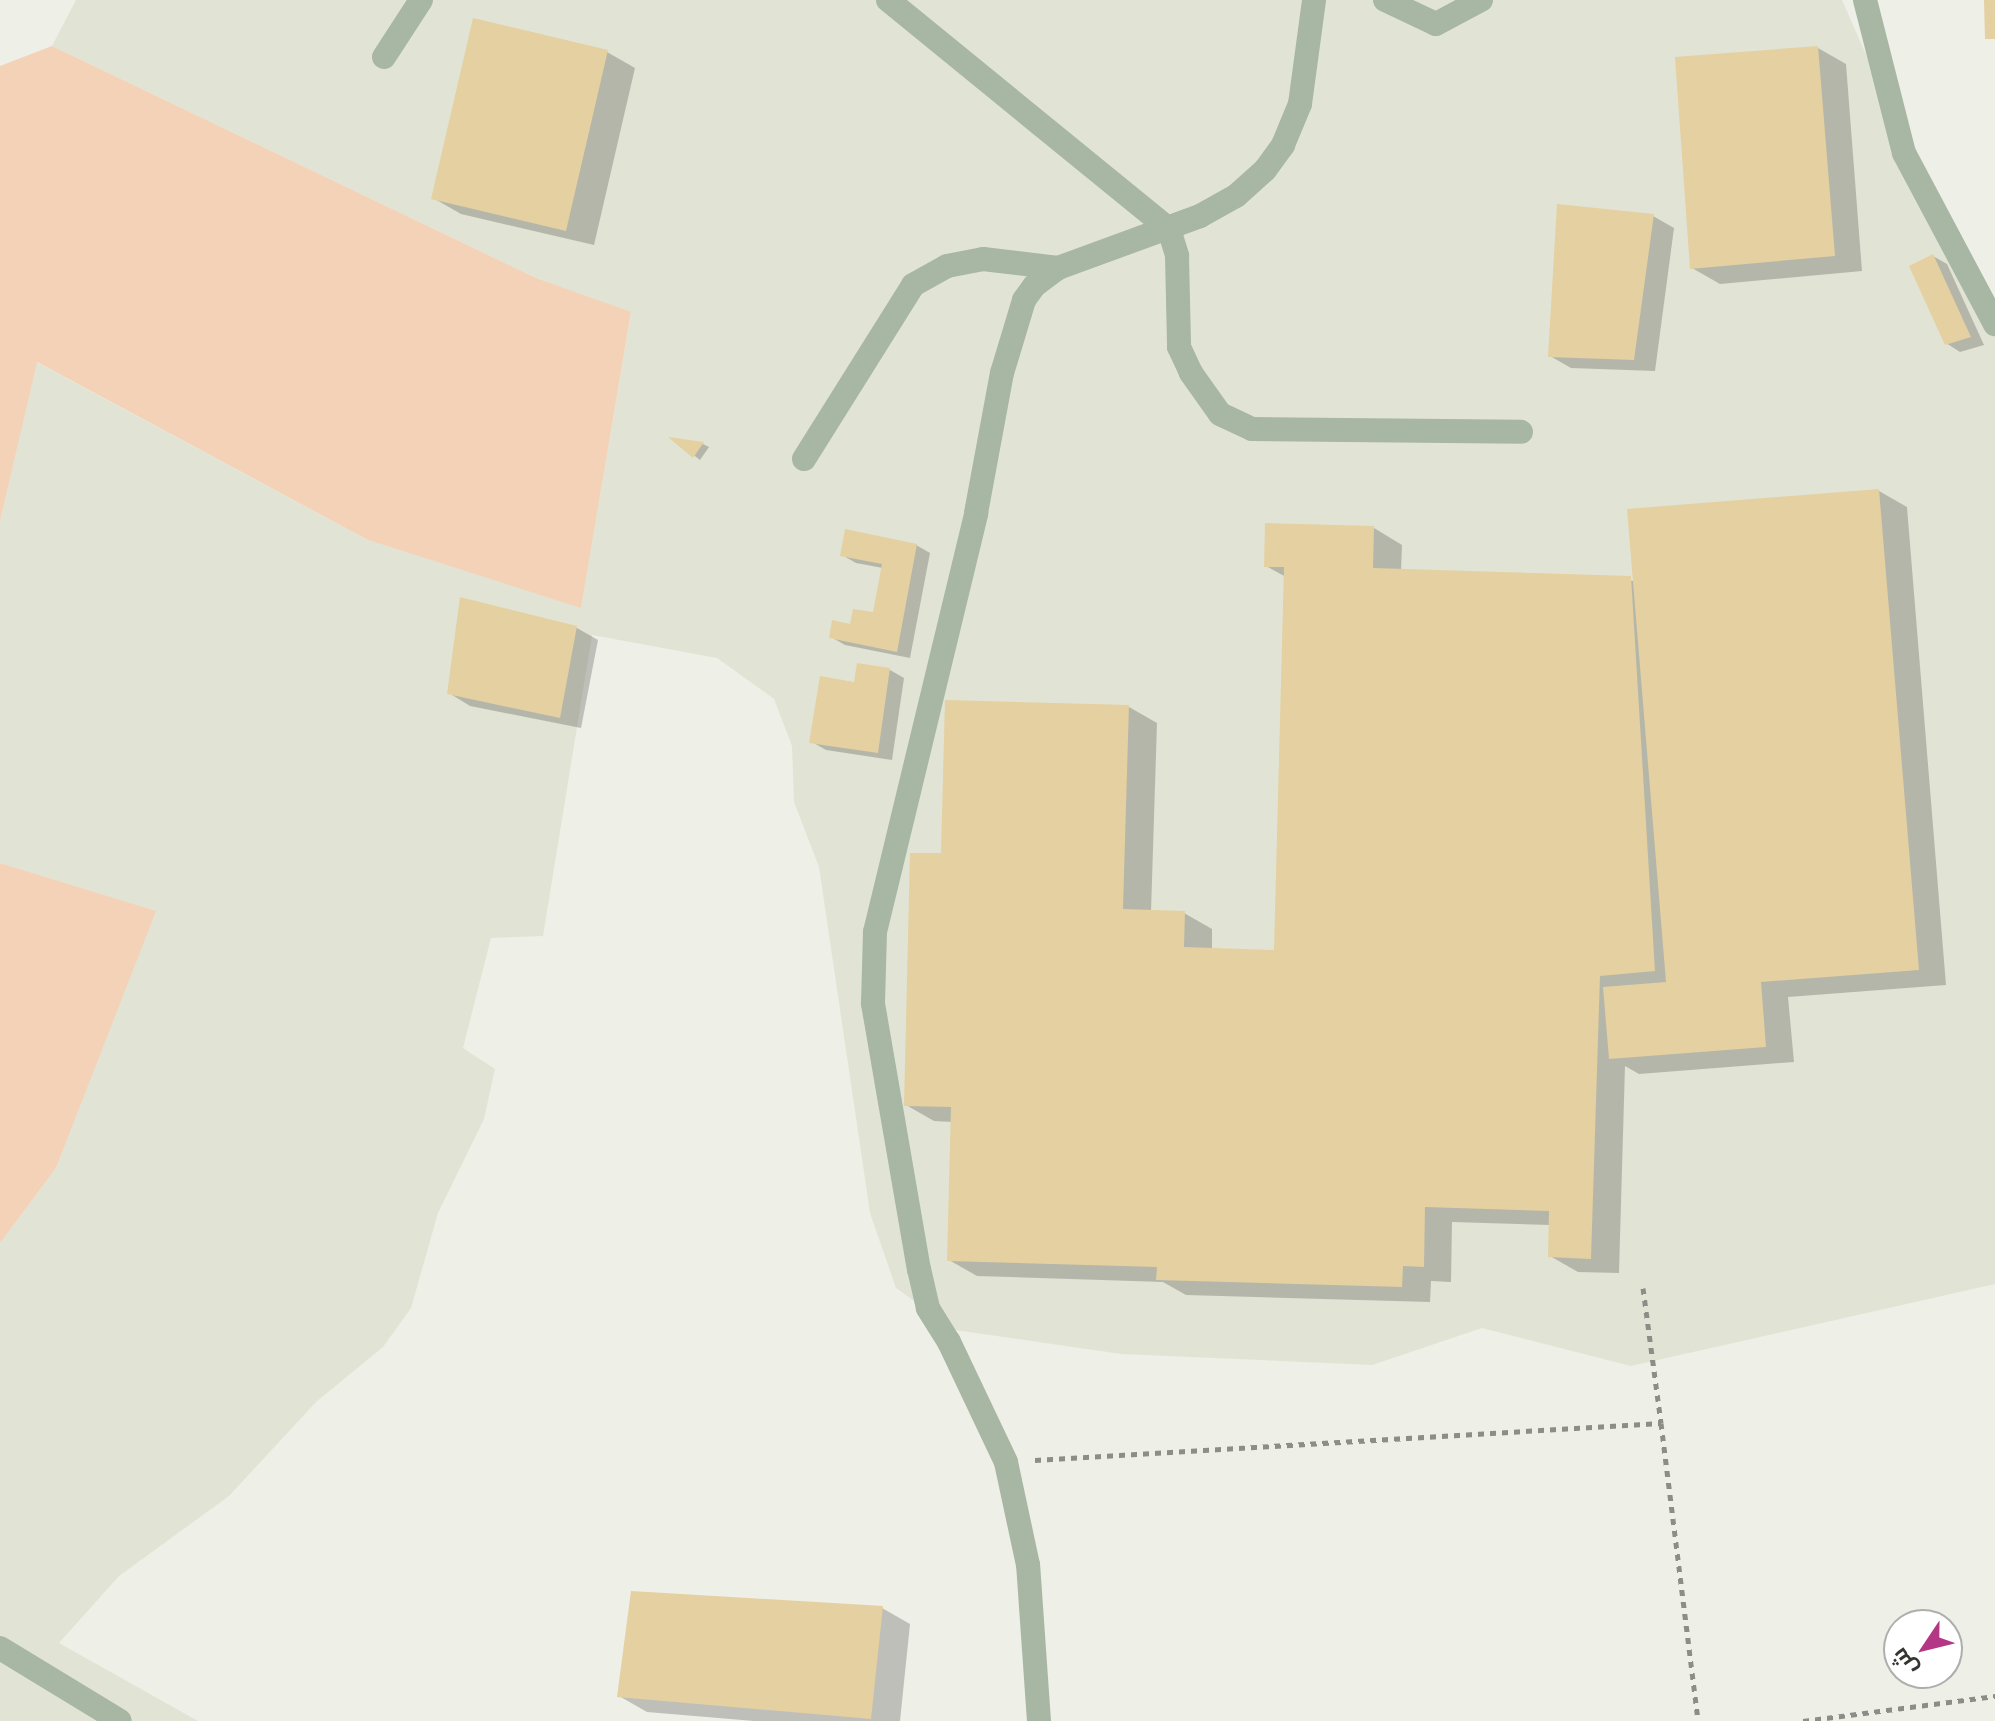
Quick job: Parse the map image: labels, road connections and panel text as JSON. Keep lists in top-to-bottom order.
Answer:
{
  "north": "bottom left"
}
